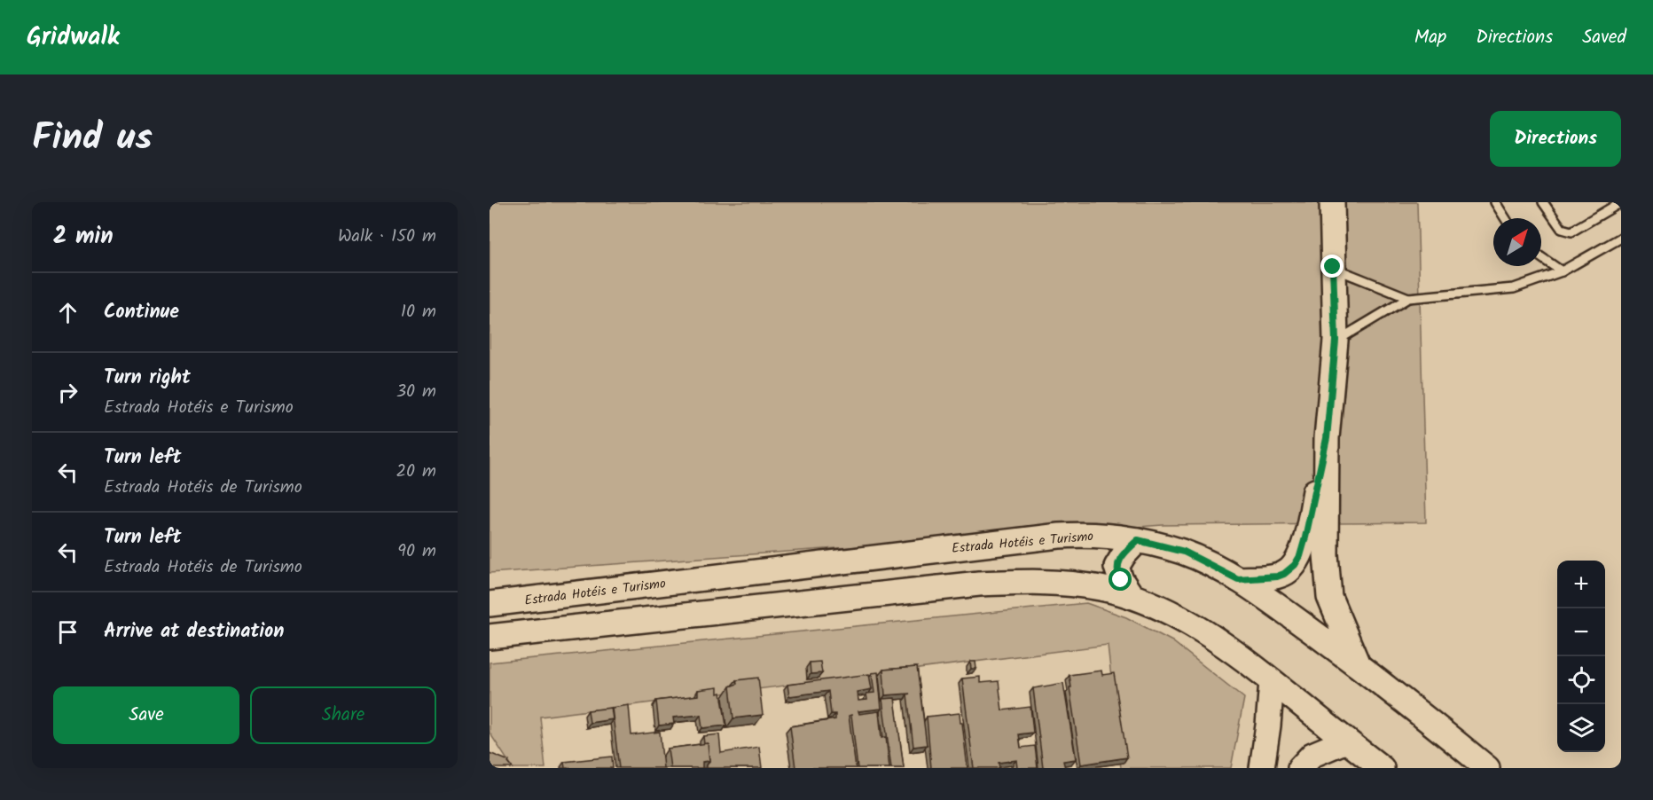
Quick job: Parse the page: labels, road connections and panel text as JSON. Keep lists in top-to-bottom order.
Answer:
{
  "streets": {
    "main road": ["Estrada Hotéis e Turismo"]
  },
  "north": "top right",
  "page": {
    "header": "Gridwalk",
    "nav": ["Map", "Directions", "Saved"],
    "title": "Find us",
    "buttons": [
      "Directions",
      ["Save", "Share"]
    ],
    "heading": ["2 min", "Walk · 150 m"],
    "list": [
      ["Continue", "10 m"],
      ["Turn right", "Estrada Hotéis e Turismo", "30 m"],
      ["Turn left", "Estrada Hotéis de Turismo", "20 m"],
      ["Turn left", "Estrada Hotéis de Turismo", "90 m"],
      "Arrive at destination"
    ],
    "map_buttons": ["+", "−"]
  }
}
